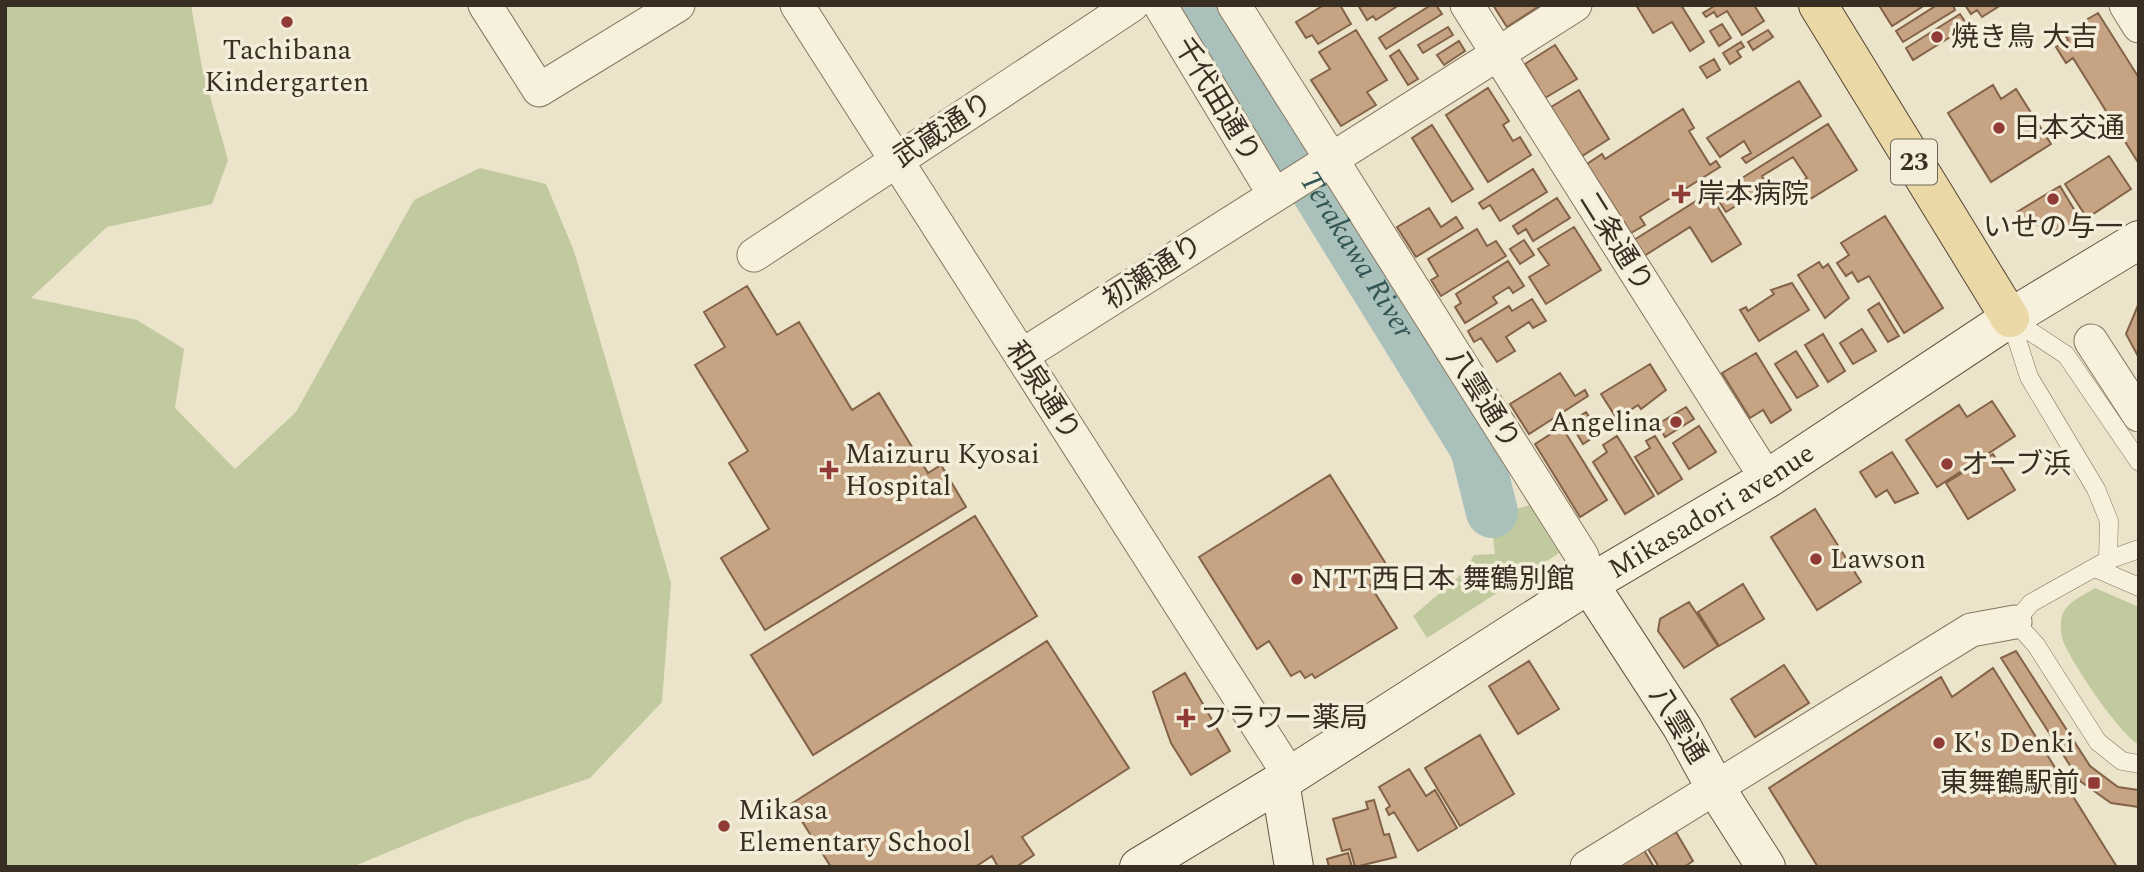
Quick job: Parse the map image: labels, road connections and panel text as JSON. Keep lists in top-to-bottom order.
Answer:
{
  "streets": {
    "main road": ["23"],
    "street": [
      "千代田通り",
      "武蔵通り",
      "二条通り",
      "初瀬通り",
      "和泉通り",
      "八雲通り",
      "Mikasadori avenue",
      "八雲通"
    ]
  },
  "crossings": [
    ["千代田通り", "初瀬通り"],
    ["武蔵通り", "和泉通り"],
    ["23", "Mikasadori avenue"],
    ["二条通り", "初瀬通り"],
    ["二条通り", "Mikasadori avenue"],
    ["初瀬通り", "和泉通り"],
    ["初瀬通り", "八雲通り"],
    ["和泉通り", "Mikasadori avenue"],
    ["八雲通り", "Mikasadori avenue"],
    ["八雲通り", "八雲通"],
    ["Mikasadori avenue", "八雲通"]
  ],
  "water": ["Terakawa River"],
  "places": {
    "other": [
      "Tachibana Kindergarten",
      "焼き鳥 大吉",
      "日本交通",
      "いせの与一",
      "Angelina",
      "オーブ浜",
      "Lawson",
      "NTT西日本 舞鶴別館",
      "K's Denki",
      "Mikasa Elementary School"
    ],
    "health": ["岸本病院", "Maizuru Kyosai Hospital", "フラワー薬局"],
    "transit": ["東舞鶴駅前"]
  }
}
